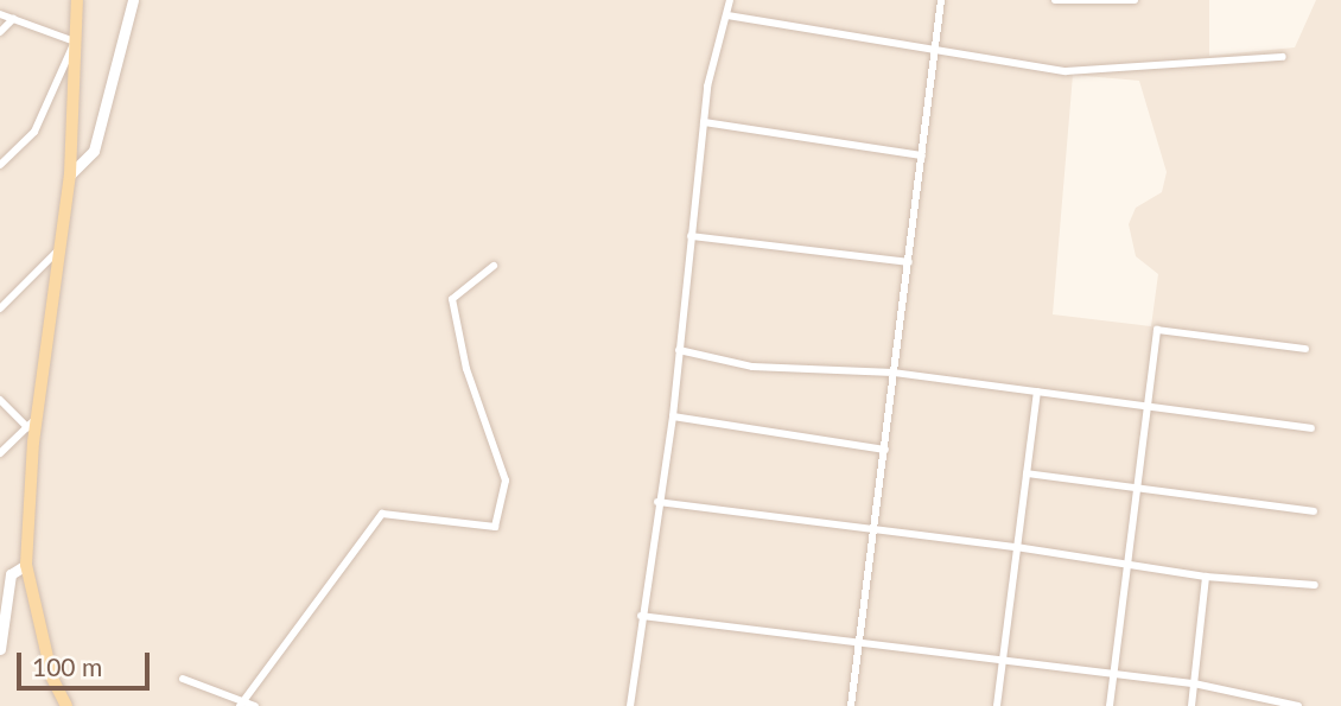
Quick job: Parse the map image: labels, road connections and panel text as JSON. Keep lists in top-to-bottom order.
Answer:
{
  "scale_bar": "100 m"
}
